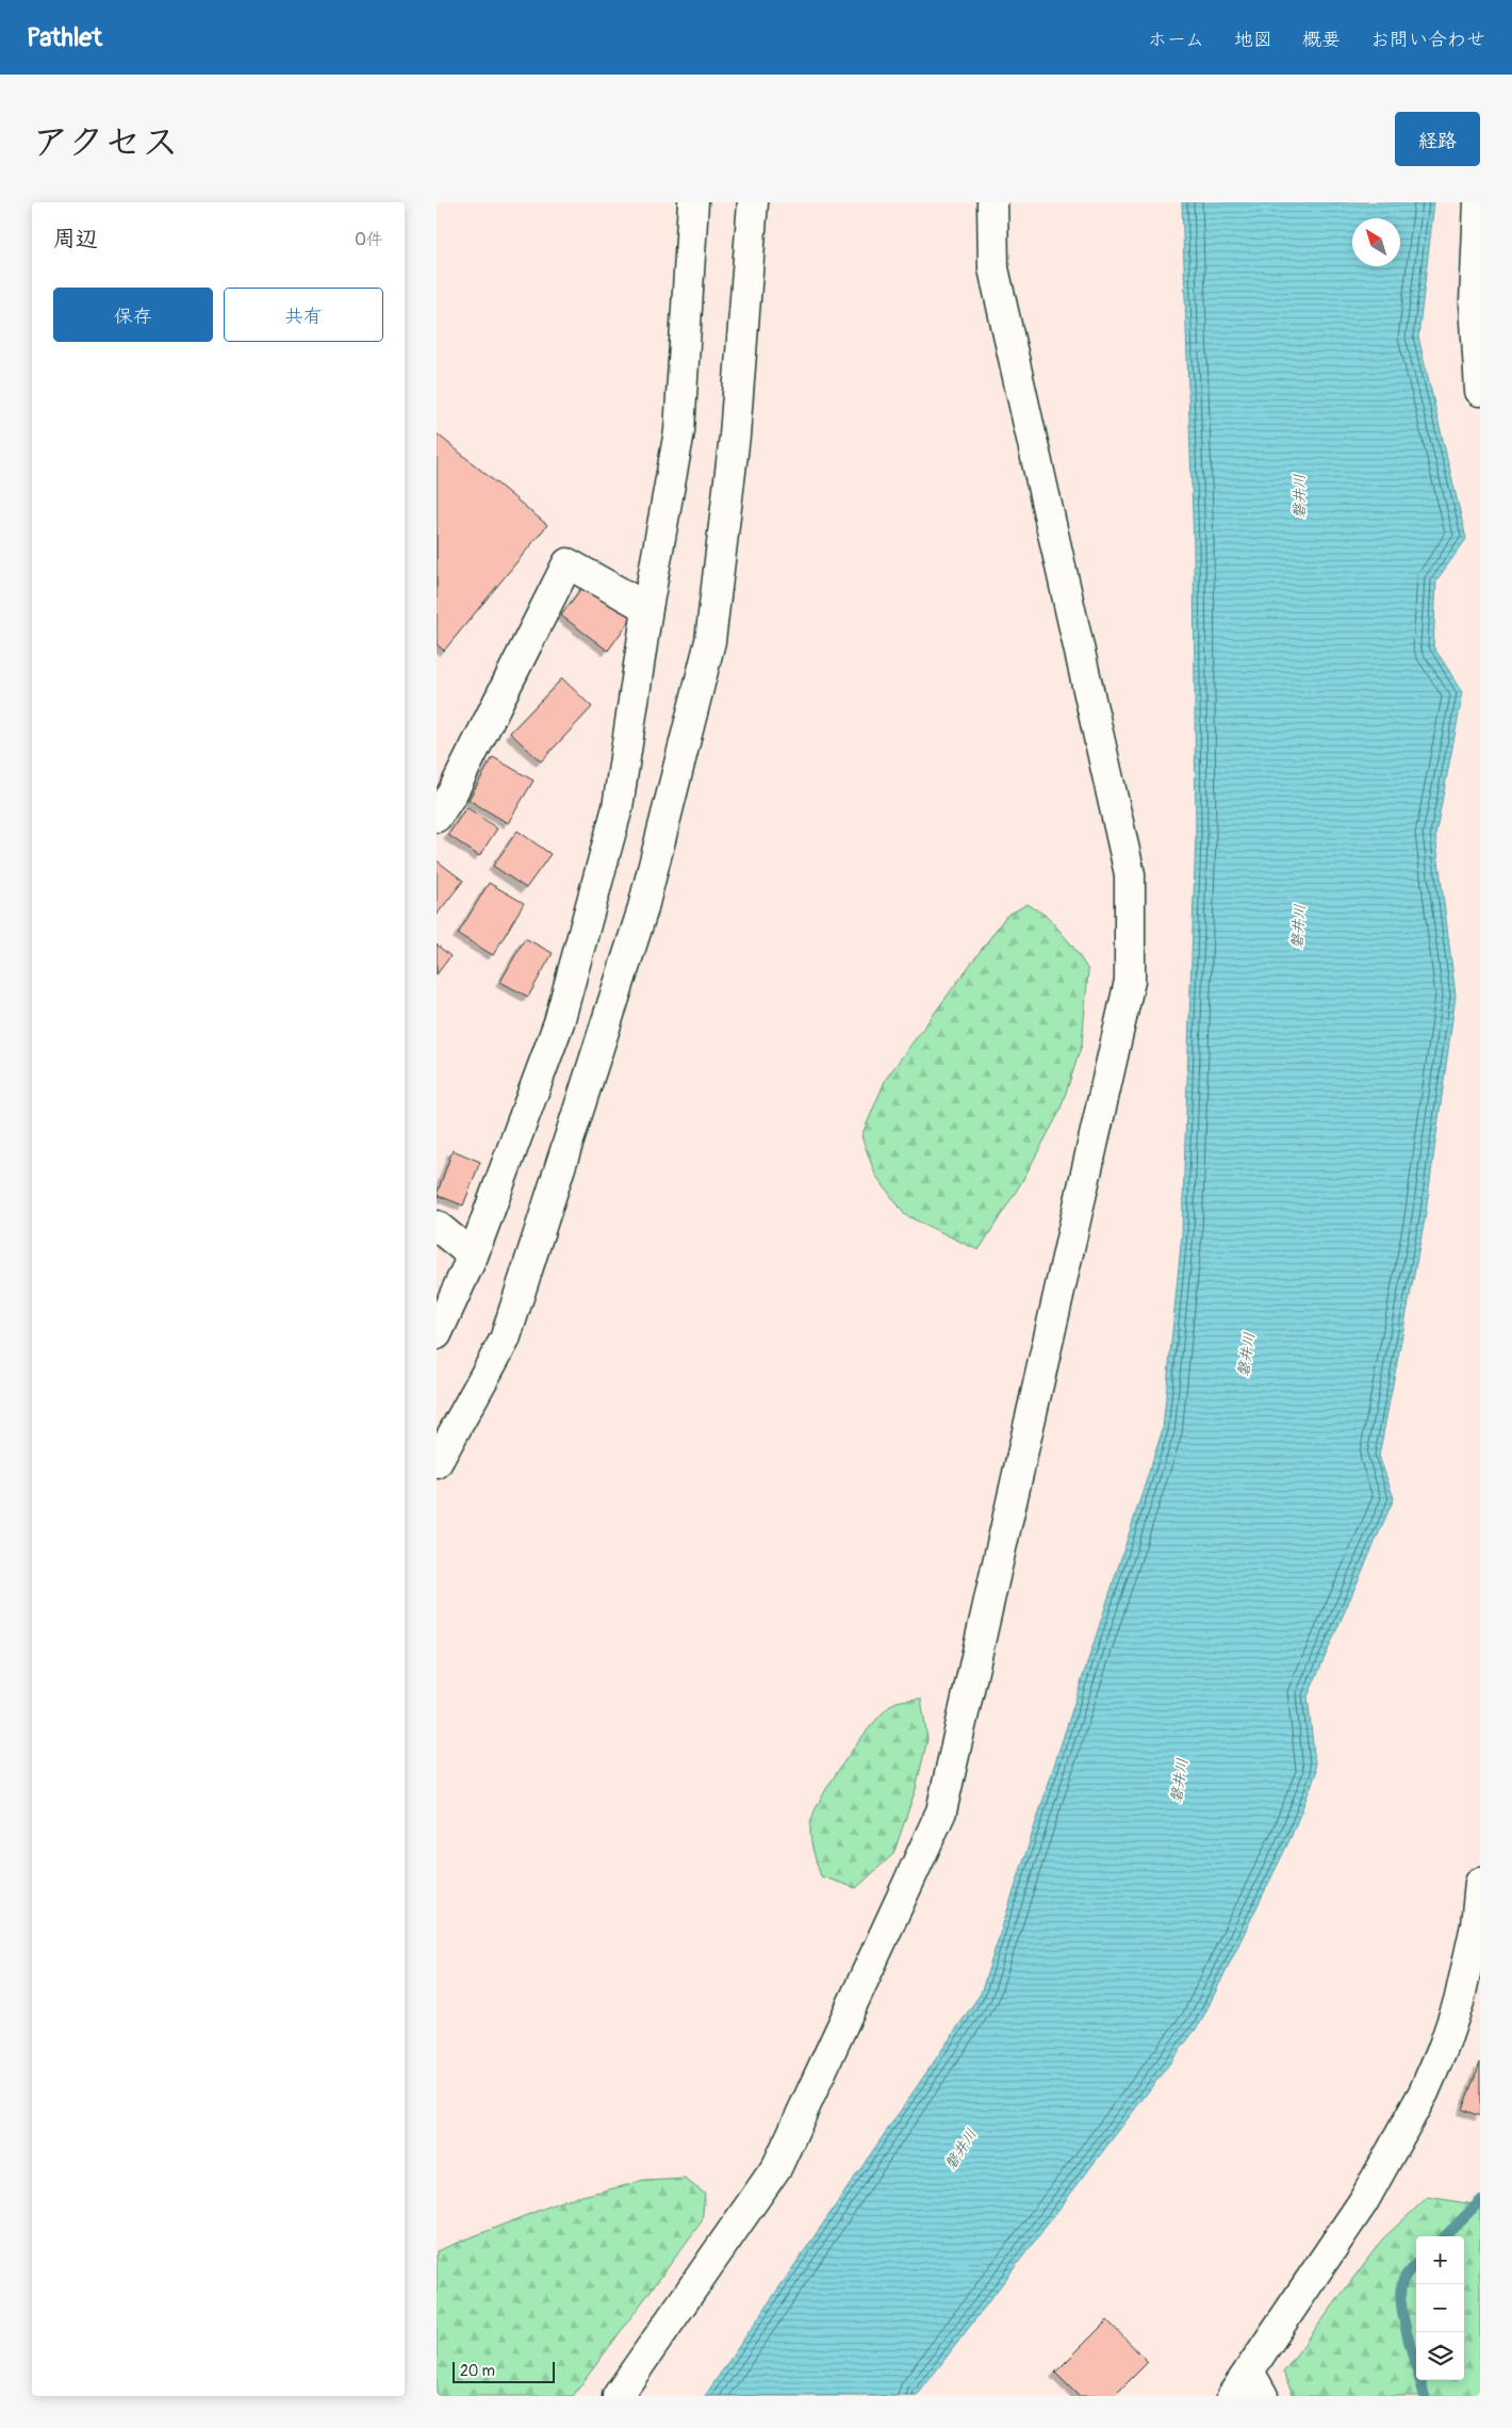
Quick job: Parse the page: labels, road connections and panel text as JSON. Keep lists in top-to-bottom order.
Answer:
{
  "water": ["磐井川"],
  "scale_bar": "20 m",
  "north": "top left",
  "page": {
    "header": "Pathlet",
    "nav": [
      "ホーム",
      "地図",
      "概要",
      "お問い合わせ"
    ],
    "title": "アクセス",
    "buttons": [
      "経路",
      ["保存", "共有"]
    ],
    "heading": ["周辺", "0件"],
    "map_buttons": ["+", "−"],
    "scale": "20 m"
  }
}
